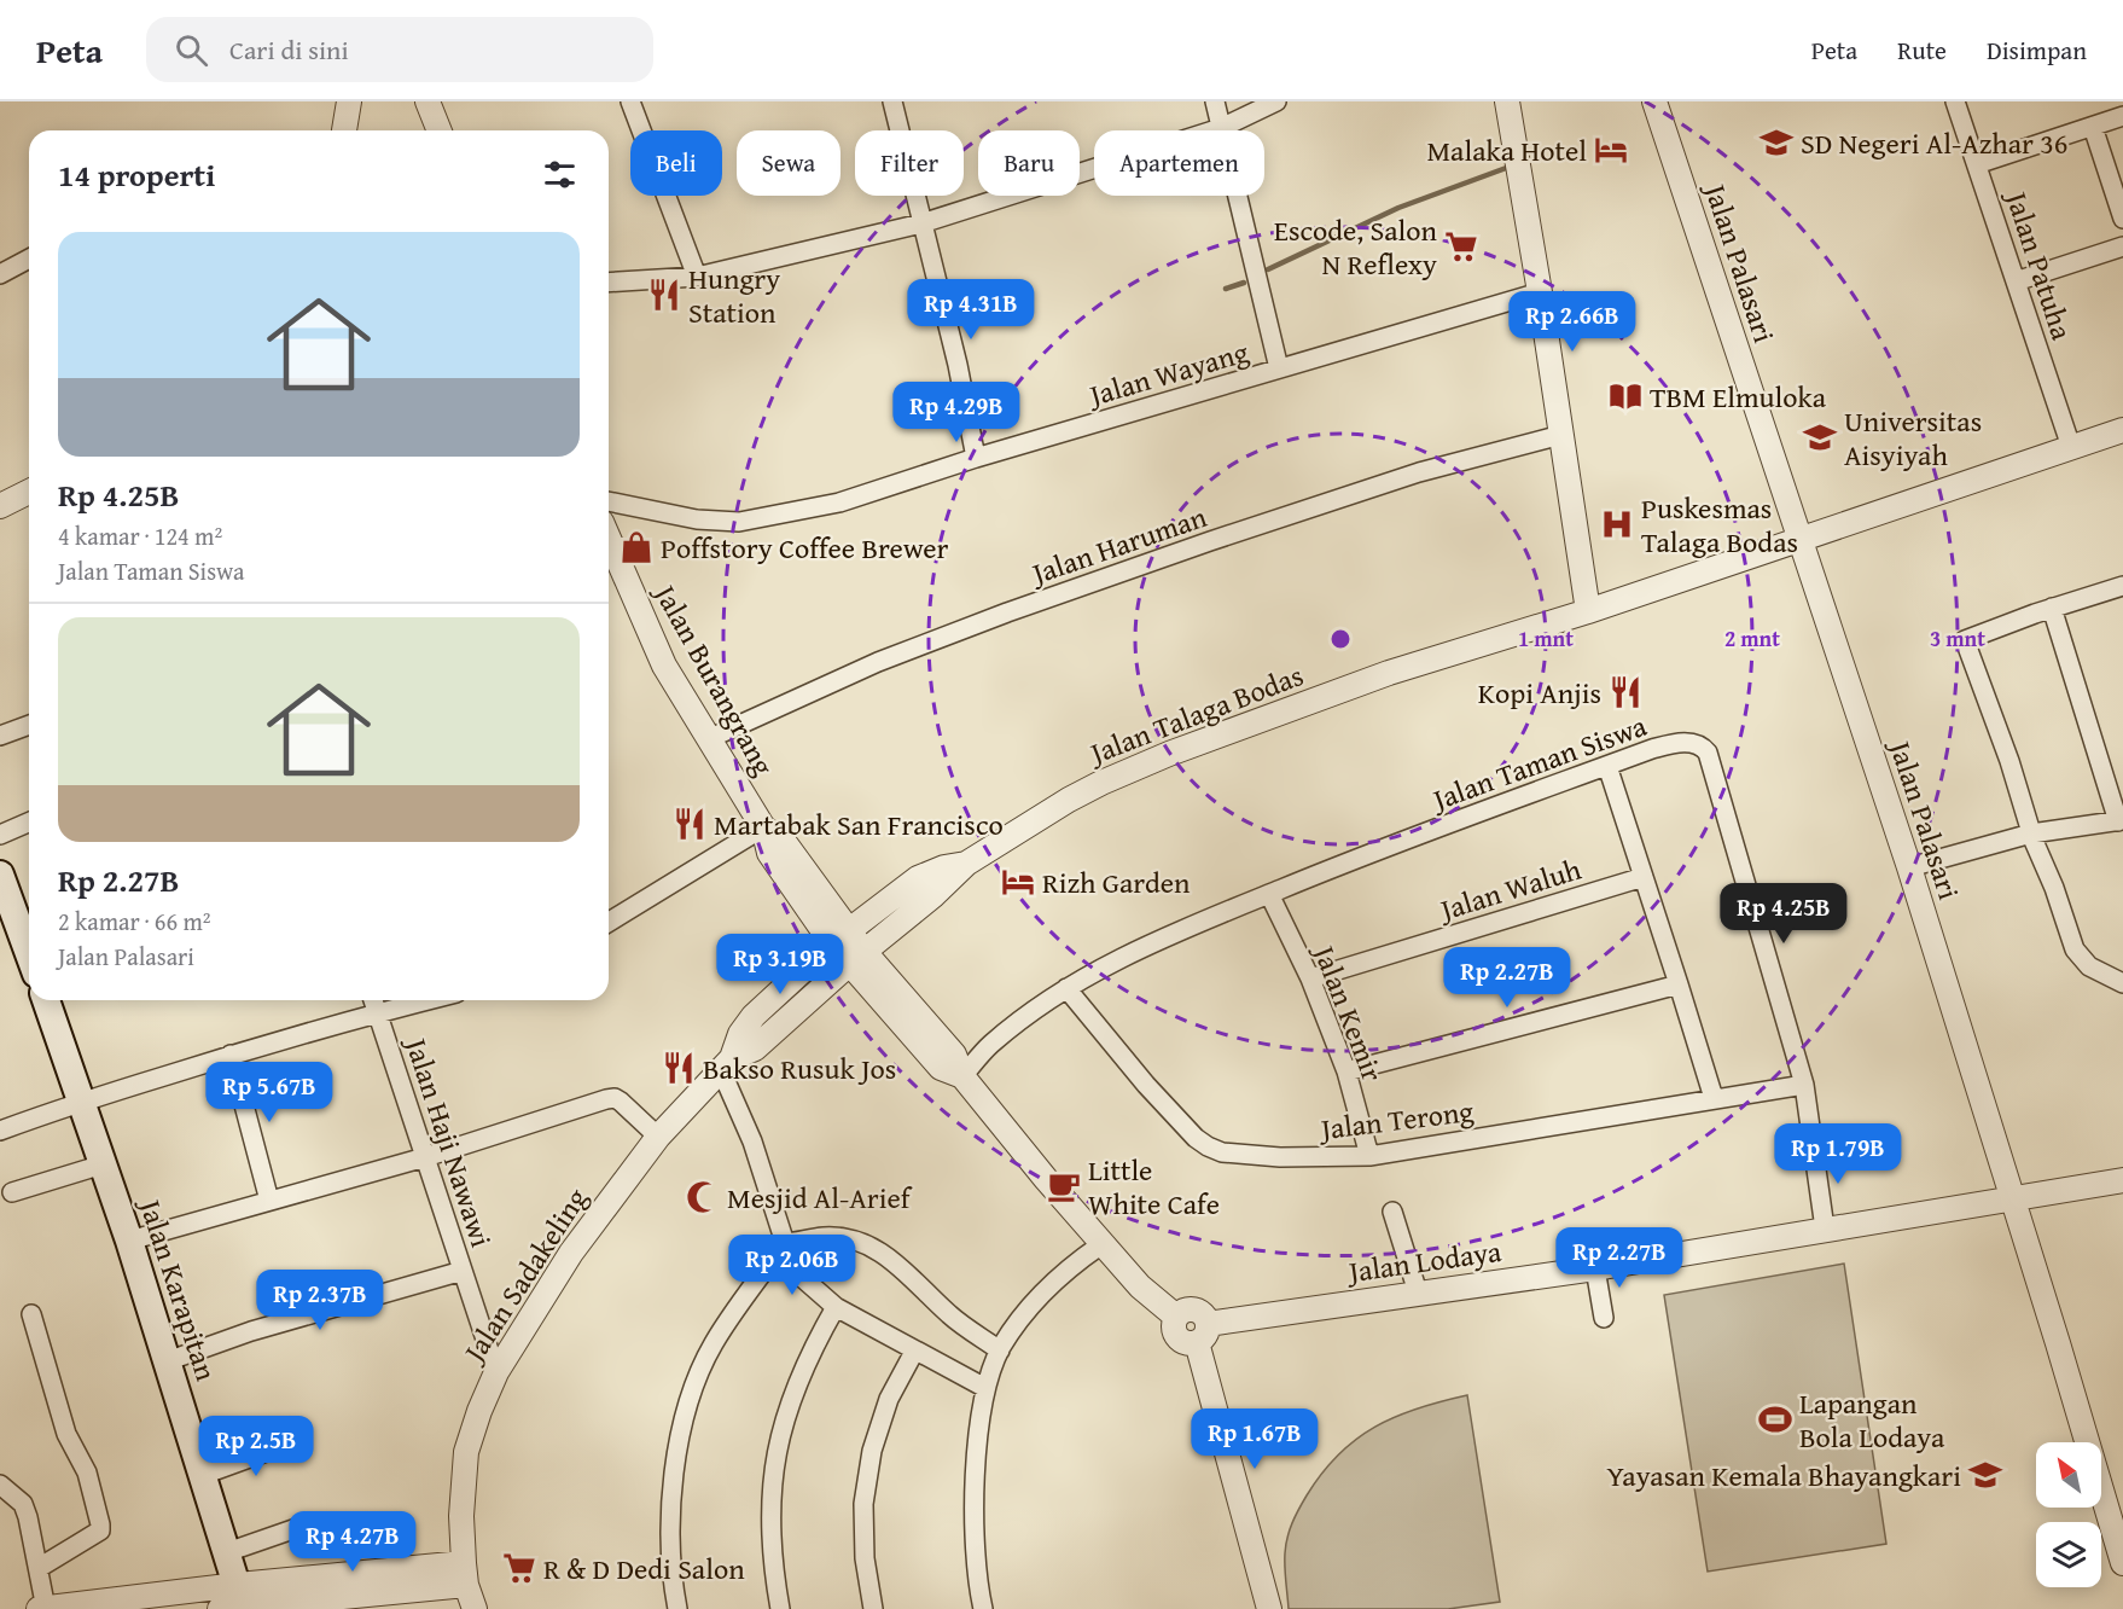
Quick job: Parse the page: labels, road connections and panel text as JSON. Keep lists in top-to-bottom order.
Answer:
{
  "streets": {
    "main road": ["Jalan Karapitan"],
    "street": [
      "Jalan Palasari",
      "Jalan Patuha",
      "Jalan Wayang",
      "Jalan Haruman",
      "Jalan Burangrang",
      "Jalan Talaga Bodas",
      "Jalan Taman Siswa",
      "Jalan Waluh",
      "Jalan Kemir",
      "Jalan Terong",
      "Jalan Haji Nawawi",
      "Jalan Lodaya",
      "Jalan Sadakeling"
    ]
  },
  "crossings": [
    ["Jalan Palasari", "Jalan Talaga Bodas"],
    ["Jalan Palasari", "Jalan Lodaya"],
    ["Jalan Patuha", "Jalan Talaga Bodas"],
    ["Jalan Haruman", "Jalan Burangrang"],
    ["Jalan Burangrang", "Jalan Talaga Bodas"],
    ["Jalan Burangrang", "Jalan Sadakeling"],
    ["Jalan Talaga Bodas", "Jalan Sadakeling"],
    ["Jalan Taman Siswa", "Jalan Kemir"],
    ["Jalan Taman Siswa", "Jalan Terong"],
    ["Jalan Taman Siswa", "Jalan Lodaya"],
    ["Jalan Waluh", "Jalan Kemir"],
    ["Jalan Kemir", "Jalan Terong"],
    ["Jalan Haji Nawawi", "Jalan Sadakeling"]
  ],
  "places": {
    "school or university": ["SD Negeri Al-Azhar 36", "Universitas Aisyiyah", "Yayasan Kemala Bhayangkari"],
    "hotel": ["Malaka Hotel", "Rizh Garden"],
    "supermarket": ["Escode, Salon N Reflexy", "R & D Dedi Salon"],
    "restaurant": [
      "Hungry Station",
      "Kopi Anjis",
      "Martabak San Francisco",
      "Bakso Rusuk Jos"
    ],
    "library": ["TBM Elmuloka"],
    "hospital": ["Puskesmas Talaga Bodas"],
    "shop": ["Poffstory Coffee Brewer"],
    "cafe": ["Little White Cafe"],
    "mosque": ["Mesjid Al-Arief"],
    "sports": ["Lapangan Bola Lodaya"]
  },
  "north": "top left",
  "page": {
    "header": "Peta",
    "search": "Cari di sini",
    "nav": ["Peta", "Rute", "Disimpan"],
    "chip": [
      "Beli",
      "Sewa",
      "Filter",
      "Baru",
      "Apartemen"
    ],
    "heading": "14 properti",
    "list": [
      {
        "name": "Rp 4.25B",
        "note": "4 kamar · 124 m² · Jalan Taman Siswa"
      },
      {
        "name": "Rp 2.27B",
        "note": "2 kamar · 66 m² · Jalan Palasari"
      }
    ],
    "price": [
      "Rp 4.31B",
      "Rp 2.66B",
      "Rp 4.29B",
      "Rp 4.25B",
      "Rp 3.19B",
      "Rp 2.27B",
      "Rp 5.67B",
      "Rp 1.79B",
      "Rp 2.27B",
      "Rp 2.06B",
      "Rp 2.37B",
      "Rp 1.67B",
      "Rp 2.5B",
      "Rp 4.27B"
    ]
  },
  "rings": ["1 mnt", "2 mnt", "3 mnt"]
}
